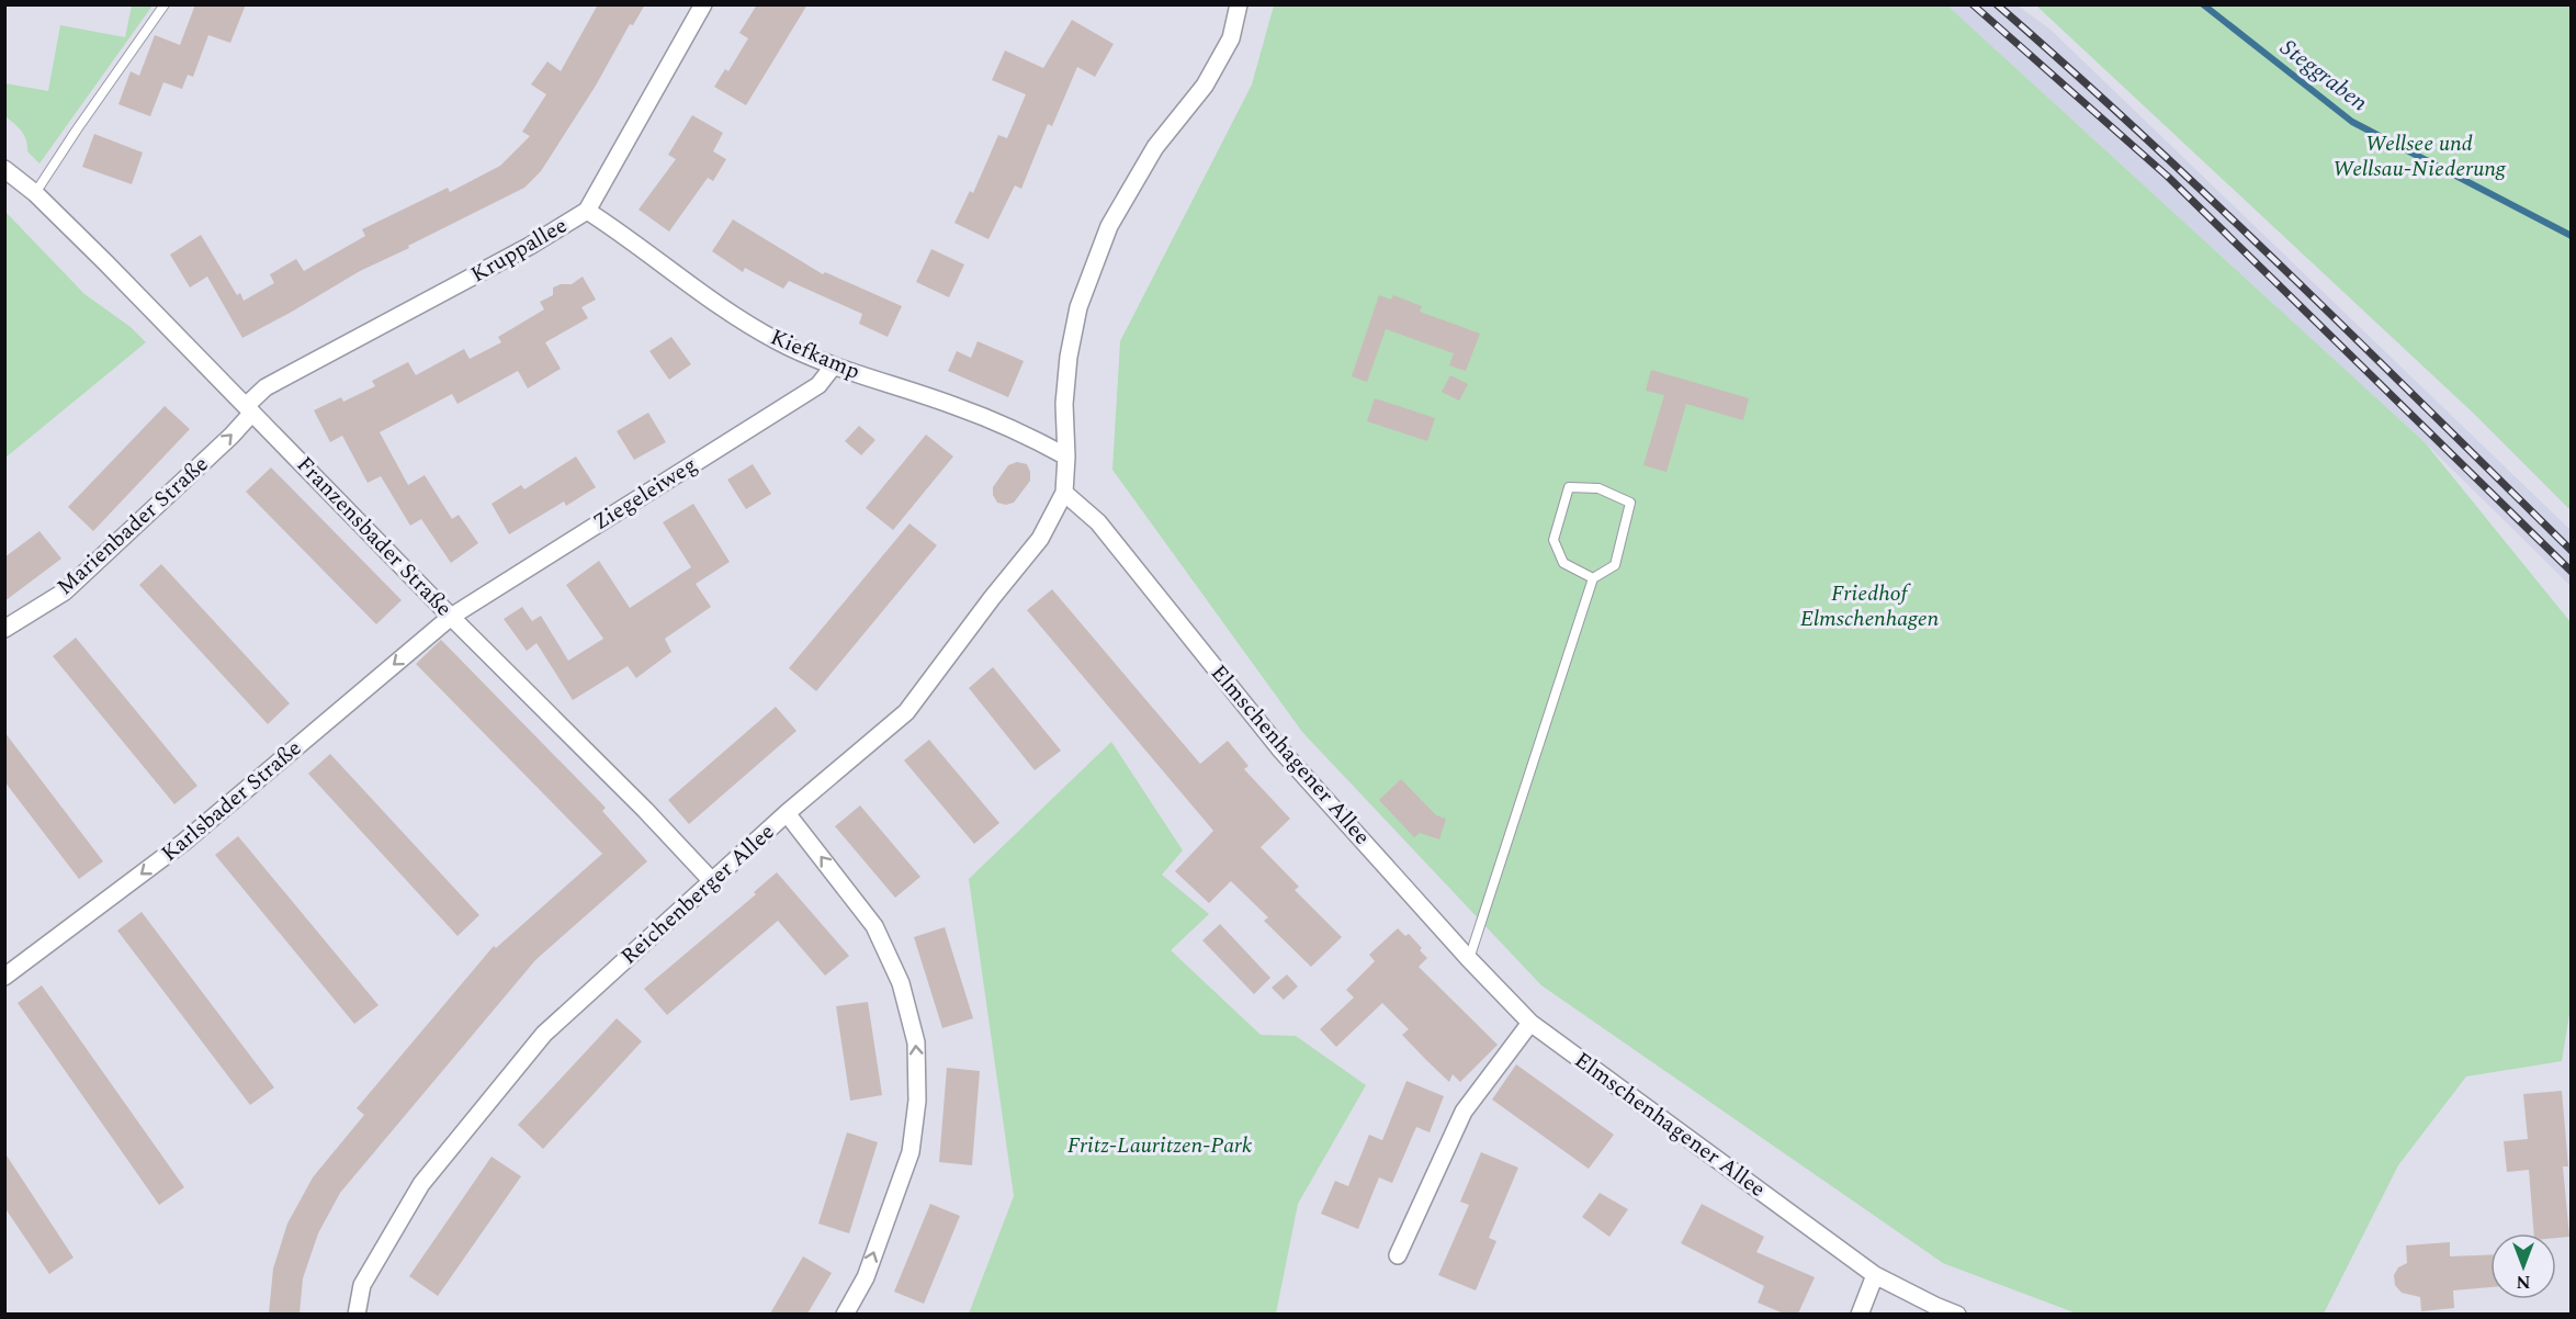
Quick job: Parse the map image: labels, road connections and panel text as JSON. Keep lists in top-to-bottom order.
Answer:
{
  "streets": {
    "street": [
      "Kruppallee",
      "Kiefkamp",
      "Ziegeleiweg",
      "Marienbader Straße",
      "Franzensbader Straße",
      "Elmschenhagener Allee",
      "Karlsbader Straße",
      "Reichenberger Allee"
    ]
  },
  "crossings": [
    ["Kruppallee", "Kiefkamp"],
    ["Kruppallee", "Marienbader Straße"],
    ["Kruppallee", "Franzensbader Straße"],
    ["Kiefkamp", "Ziegeleiweg"],
    ["Ziegeleiweg", "Franzensbader Straße"],
    ["Ziegeleiweg", "Karlsbader Straße"],
    ["Marienbader Straße", "Franzensbader Straße"],
    ["Franzensbader Straße", "Karlsbader Straße"],
    ["Franzensbader Straße", "Reichenberger Allee"],
    ["Elmschenhagener Allee", "Reichenberger Allee"]
  ],
  "one_way": ["Marienbader Straße", "Karlsbader Straße"],
  "water": ["Steggraben"],
  "parks": ["Wellsee und Wellsau-Niederung", "Friedhof Elmschenhagen", "Fritz-Lauritzen-Park"],
  "north": "bottom"
}
